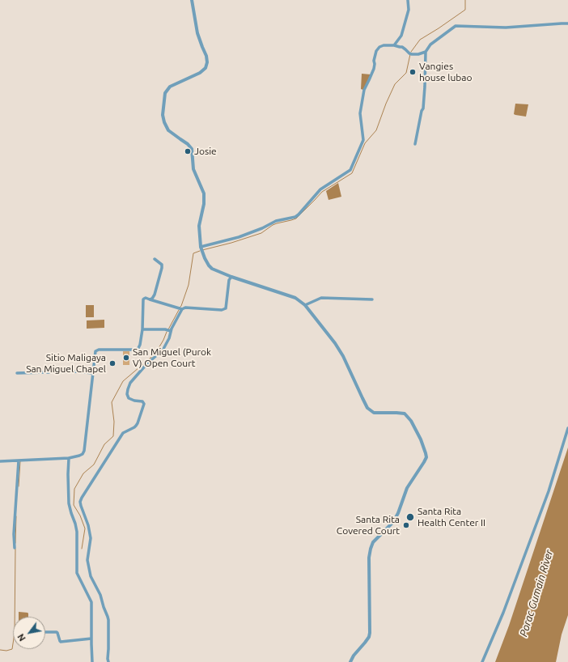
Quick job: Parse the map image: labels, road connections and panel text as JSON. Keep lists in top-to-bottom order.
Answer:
{
  "water": ["Porac Gumain River"],
  "places": [
    "Vangies house lubao",
    "Josie",
    "San Miguel (Purok V) Open Court",
    "Sitio Maligaya San Miguel Chapel",
    "Santa Rita Health Center II",
    "Santa Rita Covered Court"
  ],
  "north": "bottom left"
}
